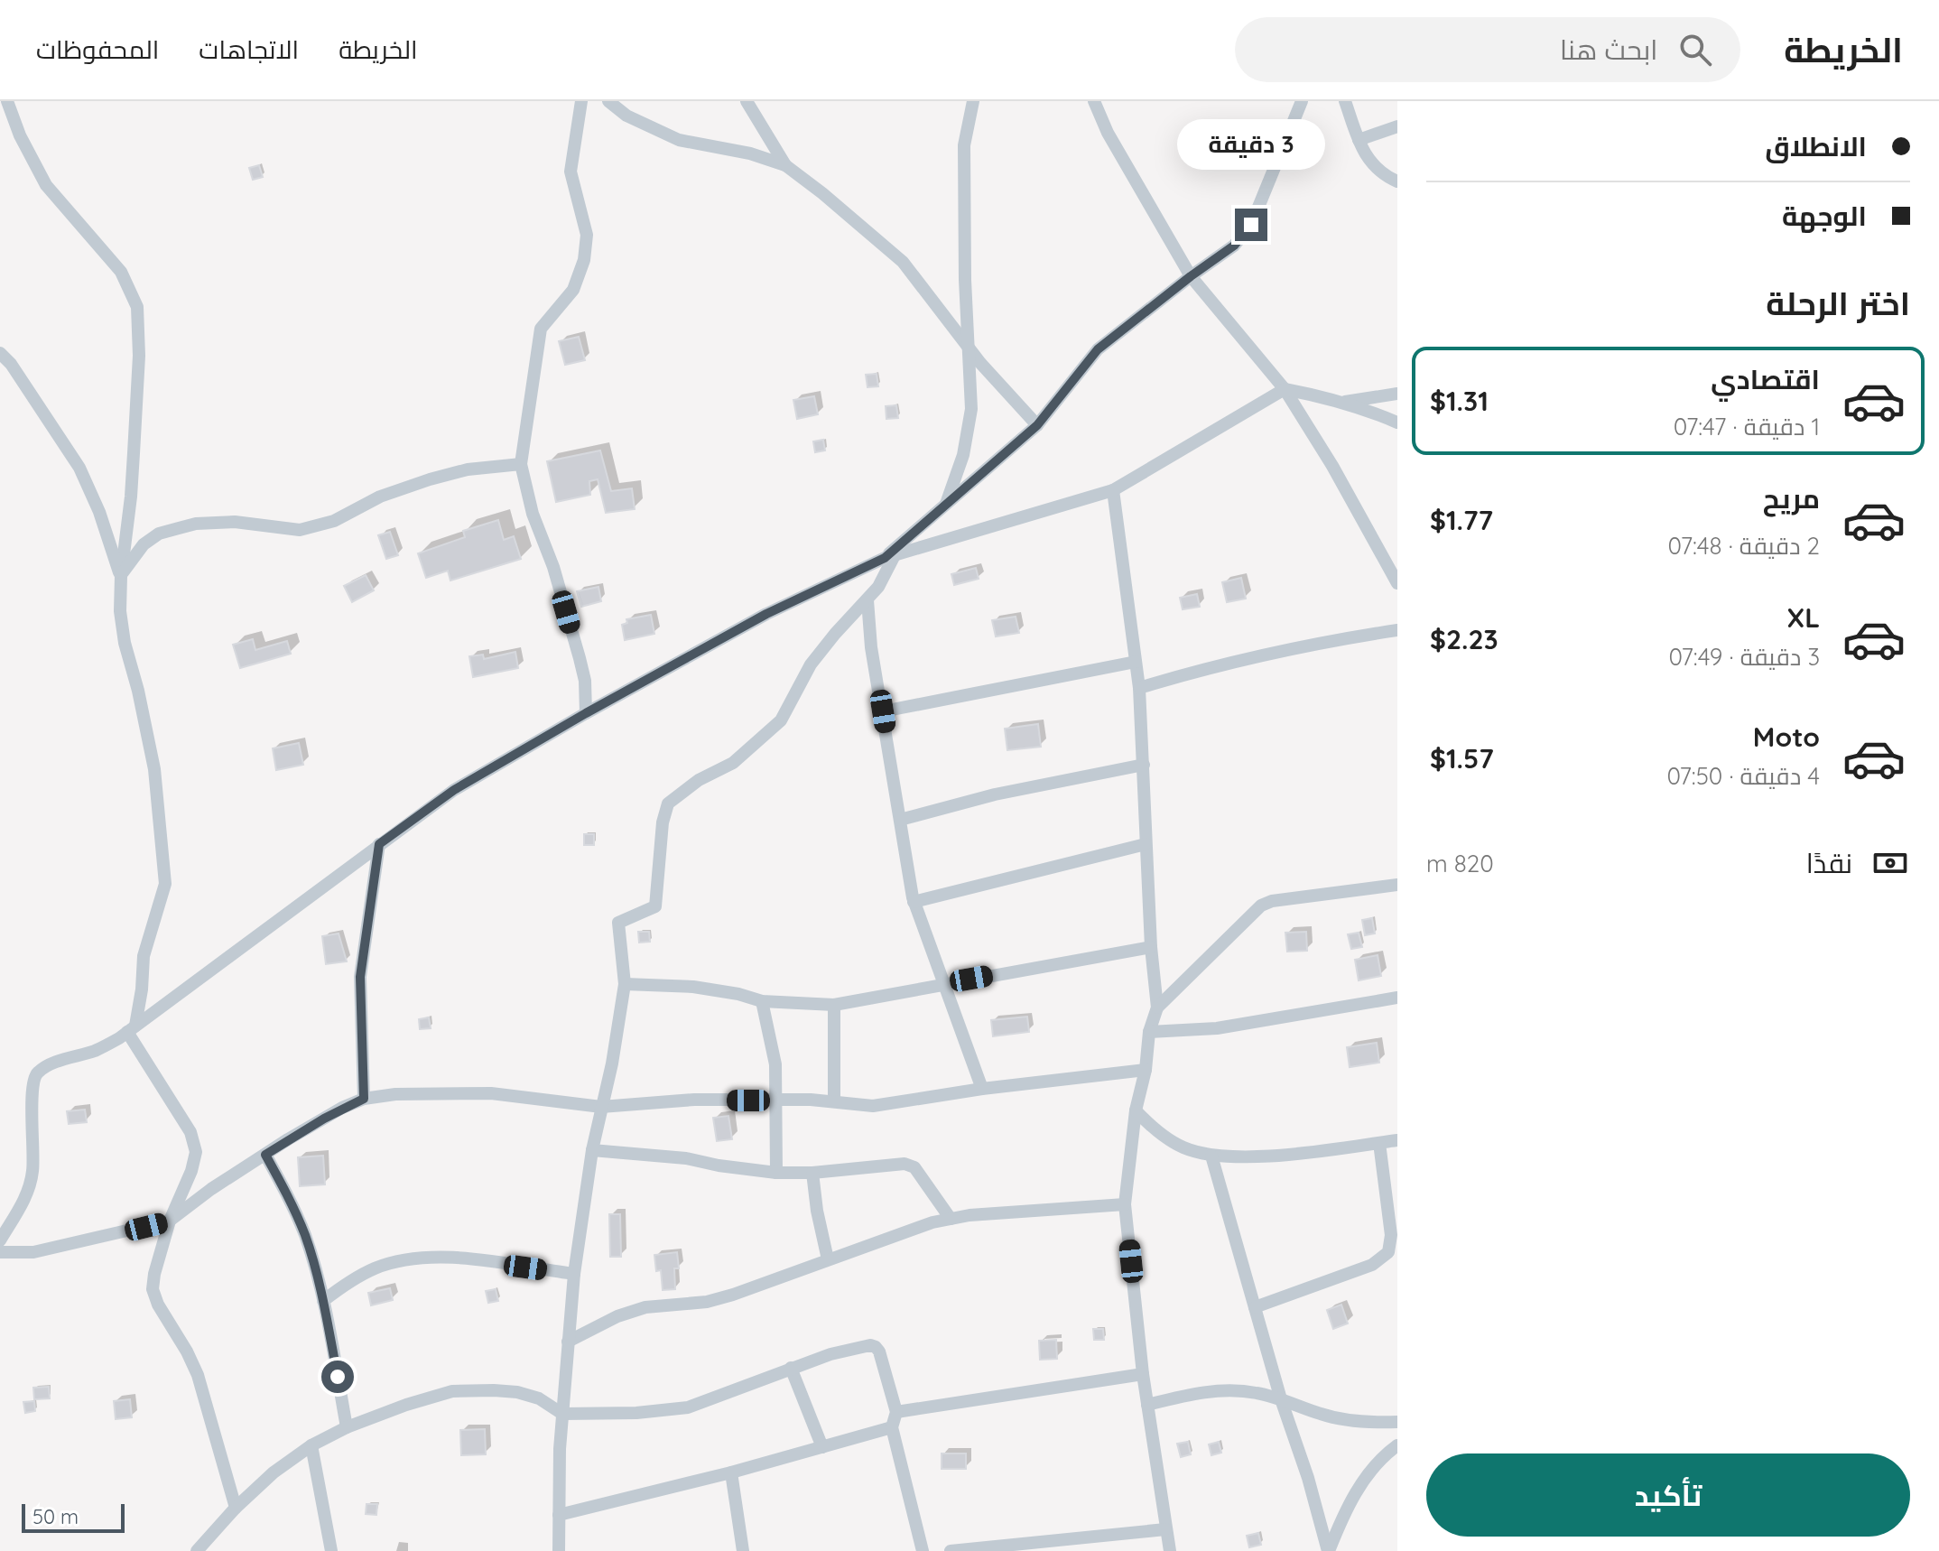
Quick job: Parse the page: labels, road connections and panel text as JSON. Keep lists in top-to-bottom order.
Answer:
{
  "scale_bar": "50 m",
  "page": {
    "header": "الخريطة",
    "search": "ابحث هنا",
    "nav": ["الخريطة", "الاتجاهات", "المحفوظات"],
    "banner": ["الانطلاق", "الوجهة"],
    "bubble": "3 دقيقة",
    "heading": "اختر الرحلة",
    "list": [
      {
        "name": "اقتصادي",
        "note": "1 دقيقة · 07:47",
        "value": "$1.31"
      },
      {
        "name": "مريح",
        "note": "2 دقيقة · 07:48",
        "value": "$1.77"
      },
      {
        "name": "XL",
        "note": "3 دقيقة · 07:49",
        "value": "$2.23"
      },
      {
        "name": "Moto",
        "note": "4 دقيقة · 07:50",
        "value": "$1.57"
      }
    ],
    "pay": ["نقدًا", "820 m"],
    "buttons": "تأكيد",
    "scale": "50 m"
  }
}
